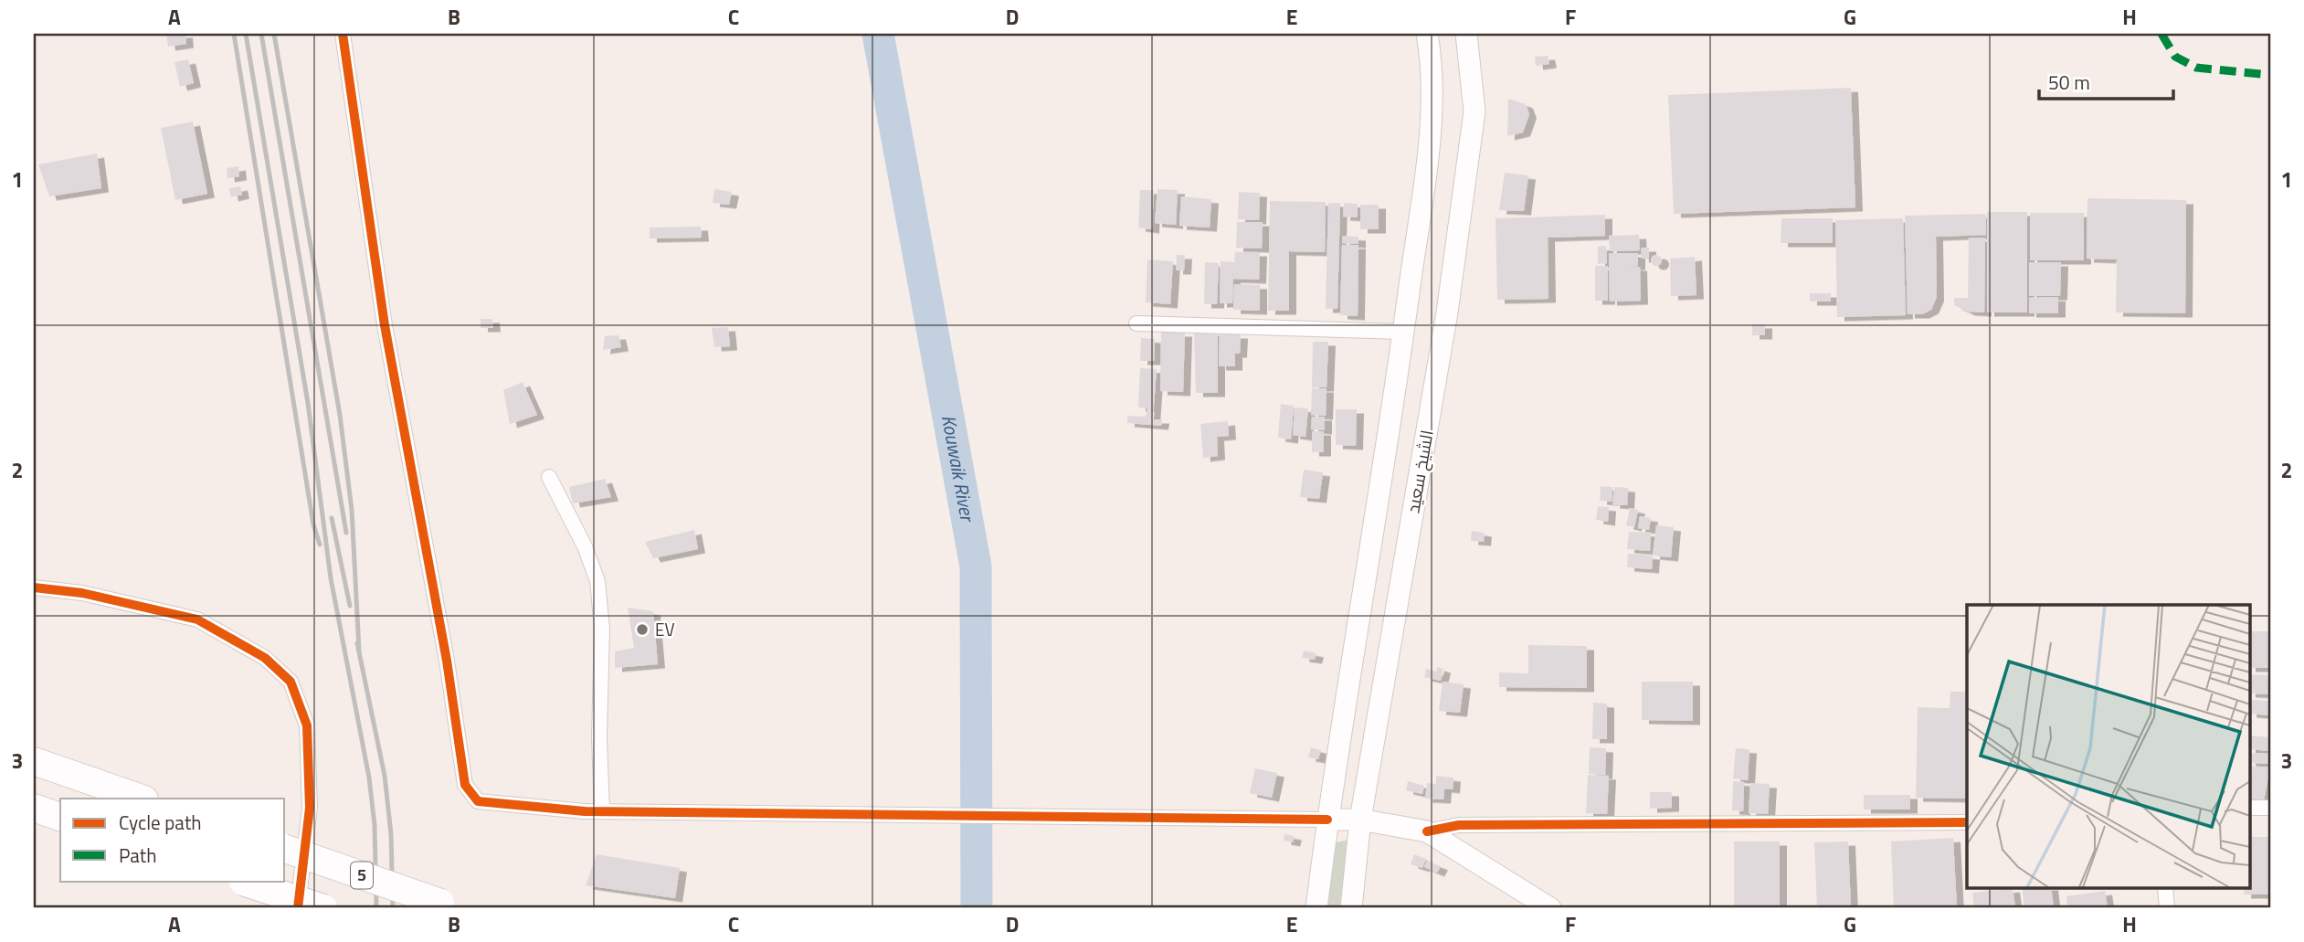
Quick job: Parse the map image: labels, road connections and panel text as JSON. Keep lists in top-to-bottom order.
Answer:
{
  "streets": {
    "highway": ["5"],
    "main road": ["الشيخ سعيد"]
  },
  "water": ["Kouwaik River"],
  "places": ["EV"],
  "legend": ["Cycle path", "Path"],
  "scale_bar": "50 m",
  "grid": {
    "columns": [
      "A",
      "B",
      "C",
      "D",
      "E",
      "F",
      "G",
      "H"
    ],
    "rows": ["1", "2", "3"]
  }
}
